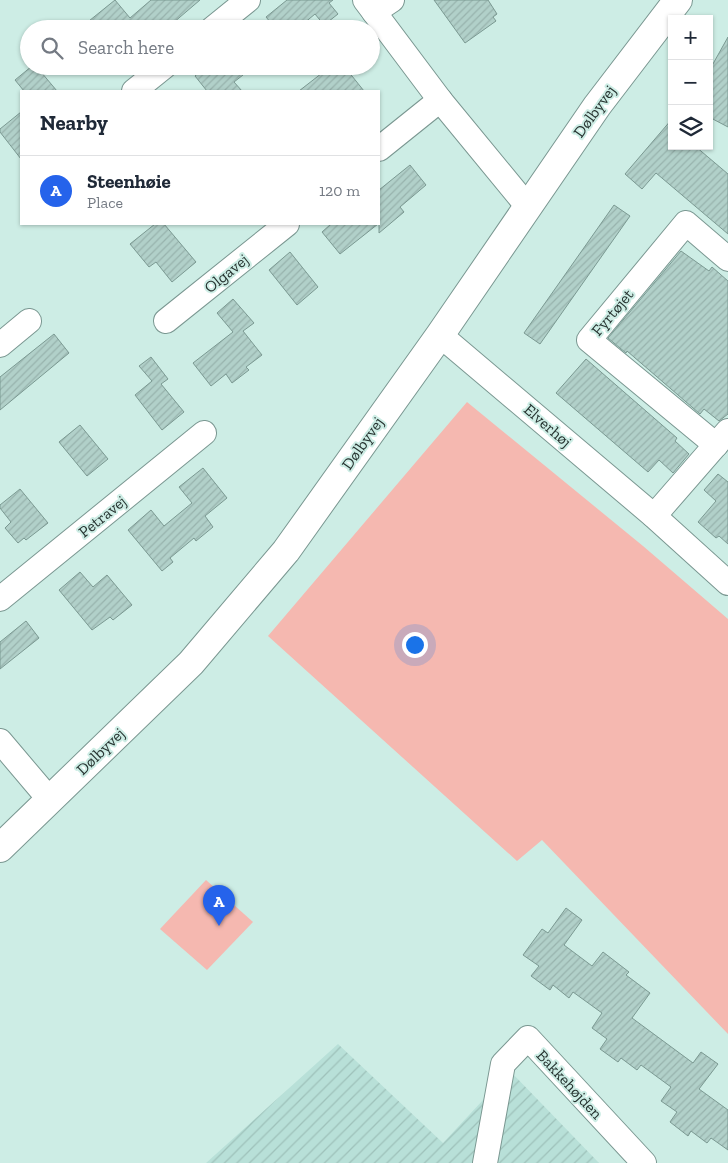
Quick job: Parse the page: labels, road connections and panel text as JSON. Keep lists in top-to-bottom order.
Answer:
{
  "streets": {
    "street": [
      "Dølbyvej",
      "Olgavej",
      "Fyrtøjet",
      "Elverhøj",
      "Petravej",
      "Bakkehøjden"
    ]
  },
  "crossings": [
    ["Dølbyvej", "Elverhøj"]
  ],
  "page": {
    "map_buttons": ["+", "−"],
    "search": "Search here",
    "heading": "Nearby",
    "list": [
      {
        "mark": "A",
        "name": "Steenhøie",
        "note": "Place",
        "value": "120 m"
      }
    ],
    "pins": "A"
  }
}
